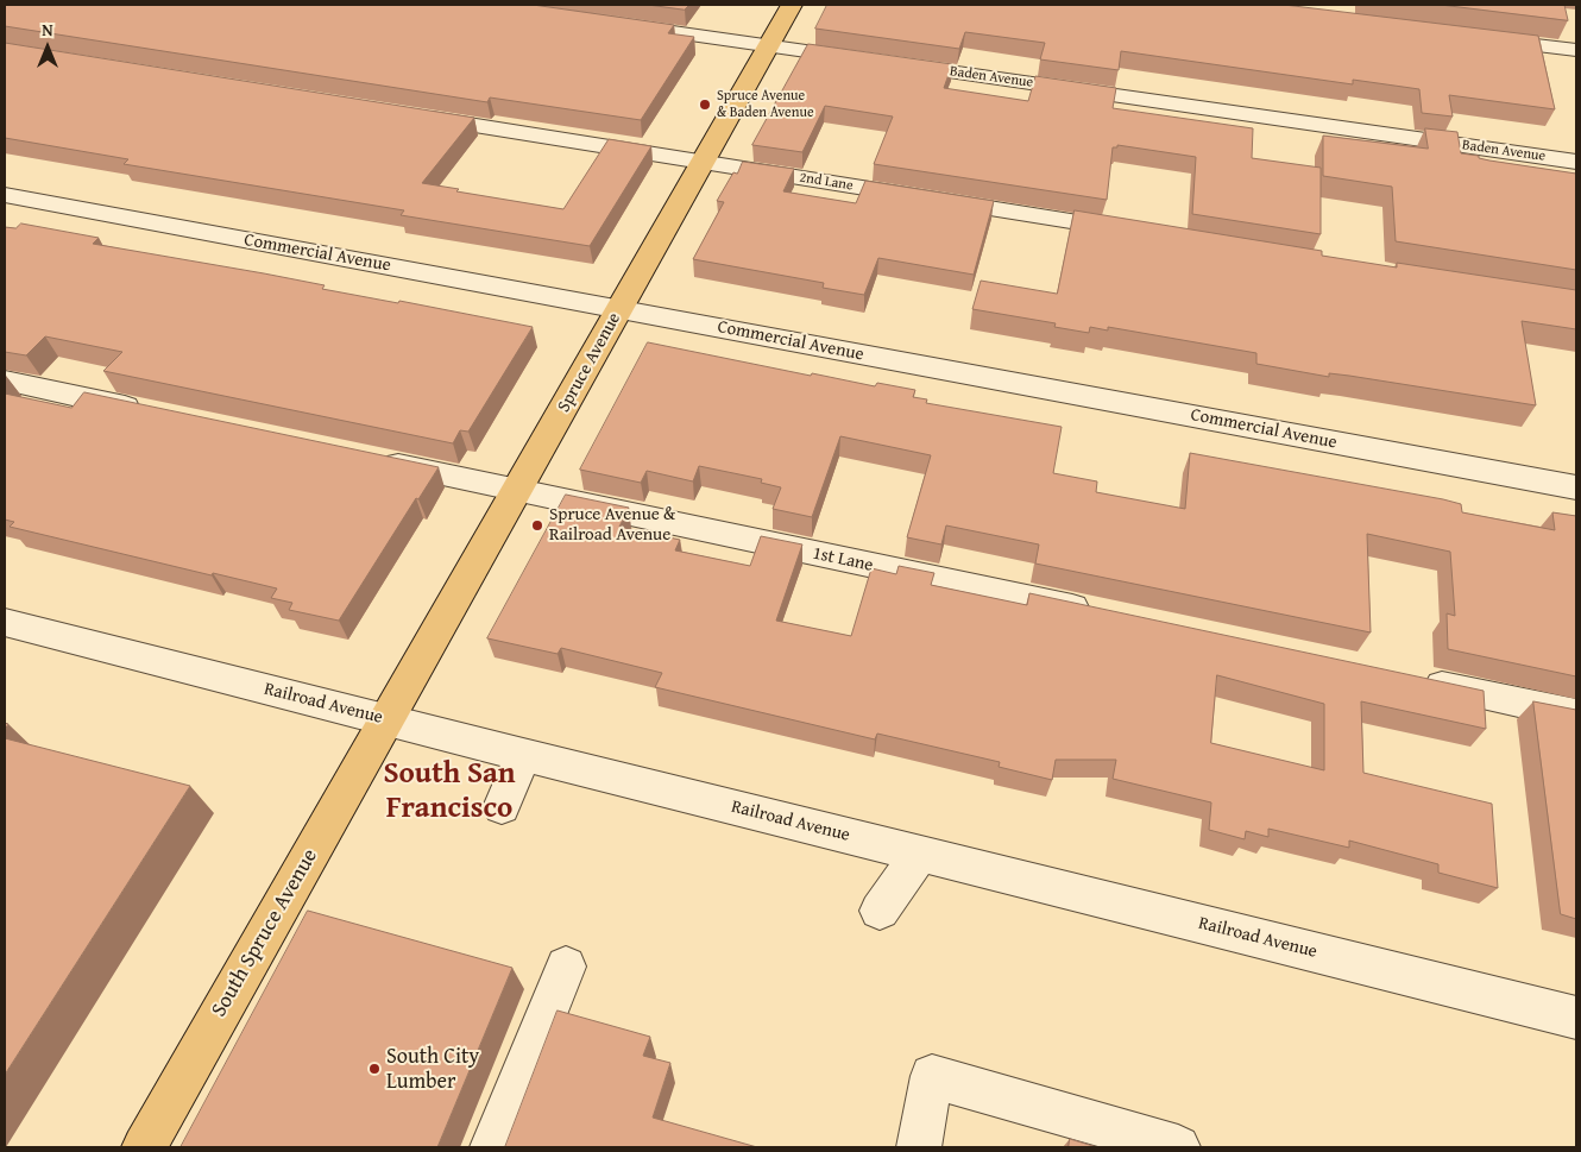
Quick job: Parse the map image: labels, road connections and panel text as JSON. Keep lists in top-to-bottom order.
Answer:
{
  "streets": {
    "main road": ["Spruce Avenue", "South Spruce Avenue"],
    "street": [
      "Baden Avenue",
      "2nd Lane",
      "Commercial Avenue",
      "1st Lane",
      "Railroad Avenue"
    ]
  },
  "crossings": [
    ["Baden Avenue", "Spruce Avenue"],
    ["2nd Lane", "Spruce Avenue"],
    ["Commercial Avenue", "Spruce Avenue"],
    ["Spruce Avenue", "1st Lane"],
    ["Spruce Avenue", "Railroad Avenue"],
    ["Spruce Avenue", "South Spruce Avenue"],
    ["Railroad Avenue", "South Spruce Avenue"]
  ],
  "districts": ["South San Francisco"],
  "places": ["Spruce Avenue & Baden Avenue", "Spruce Avenue & Railroad Avenue", "South City Lumber"],
  "north": "top"
}
